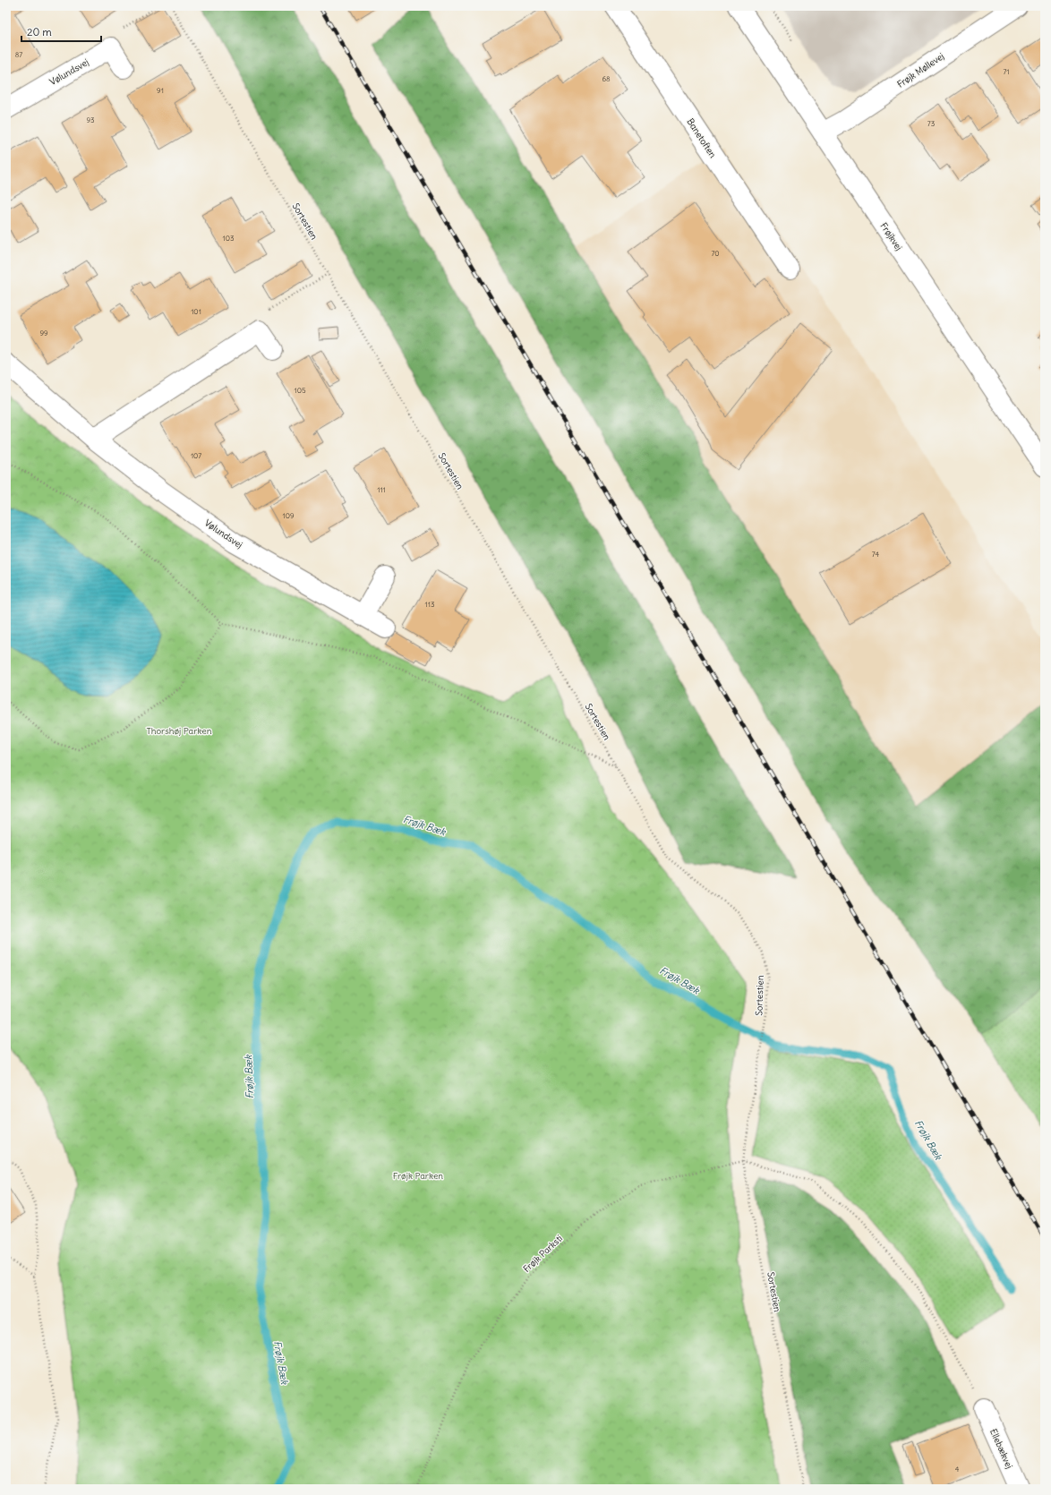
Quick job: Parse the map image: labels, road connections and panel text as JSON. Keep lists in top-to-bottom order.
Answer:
{
  "streets": {
    "street": [
      "Frøjk Møllevej",
      "Vølundsvej",
      "Banetoften",
      "Frøjkvej",
      "Ellebækvej"
    ],
    "path": ["Sortestien", "Frøjk Parksti"]
  },
  "crossings": [
    ["Frøjk Møllevej", "Frøjkvej"],
    ["Sortestien", "Frøjk Parksti"]
  ],
  "water": ["Frøjk Bæk"],
  "parks": ["Thorshøj Parken", "Frøjk Parken"],
  "house_numbers": [
    "87",
    "71",
    "68",
    "91",
    "93",
    "73",
    "103",
    "70",
    "101",
    "99",
    "105",
    "107",
    "111",
    "109",
    "74",
    "113",
    "4"
  ],
  "scale_bar": "20 m"
}
